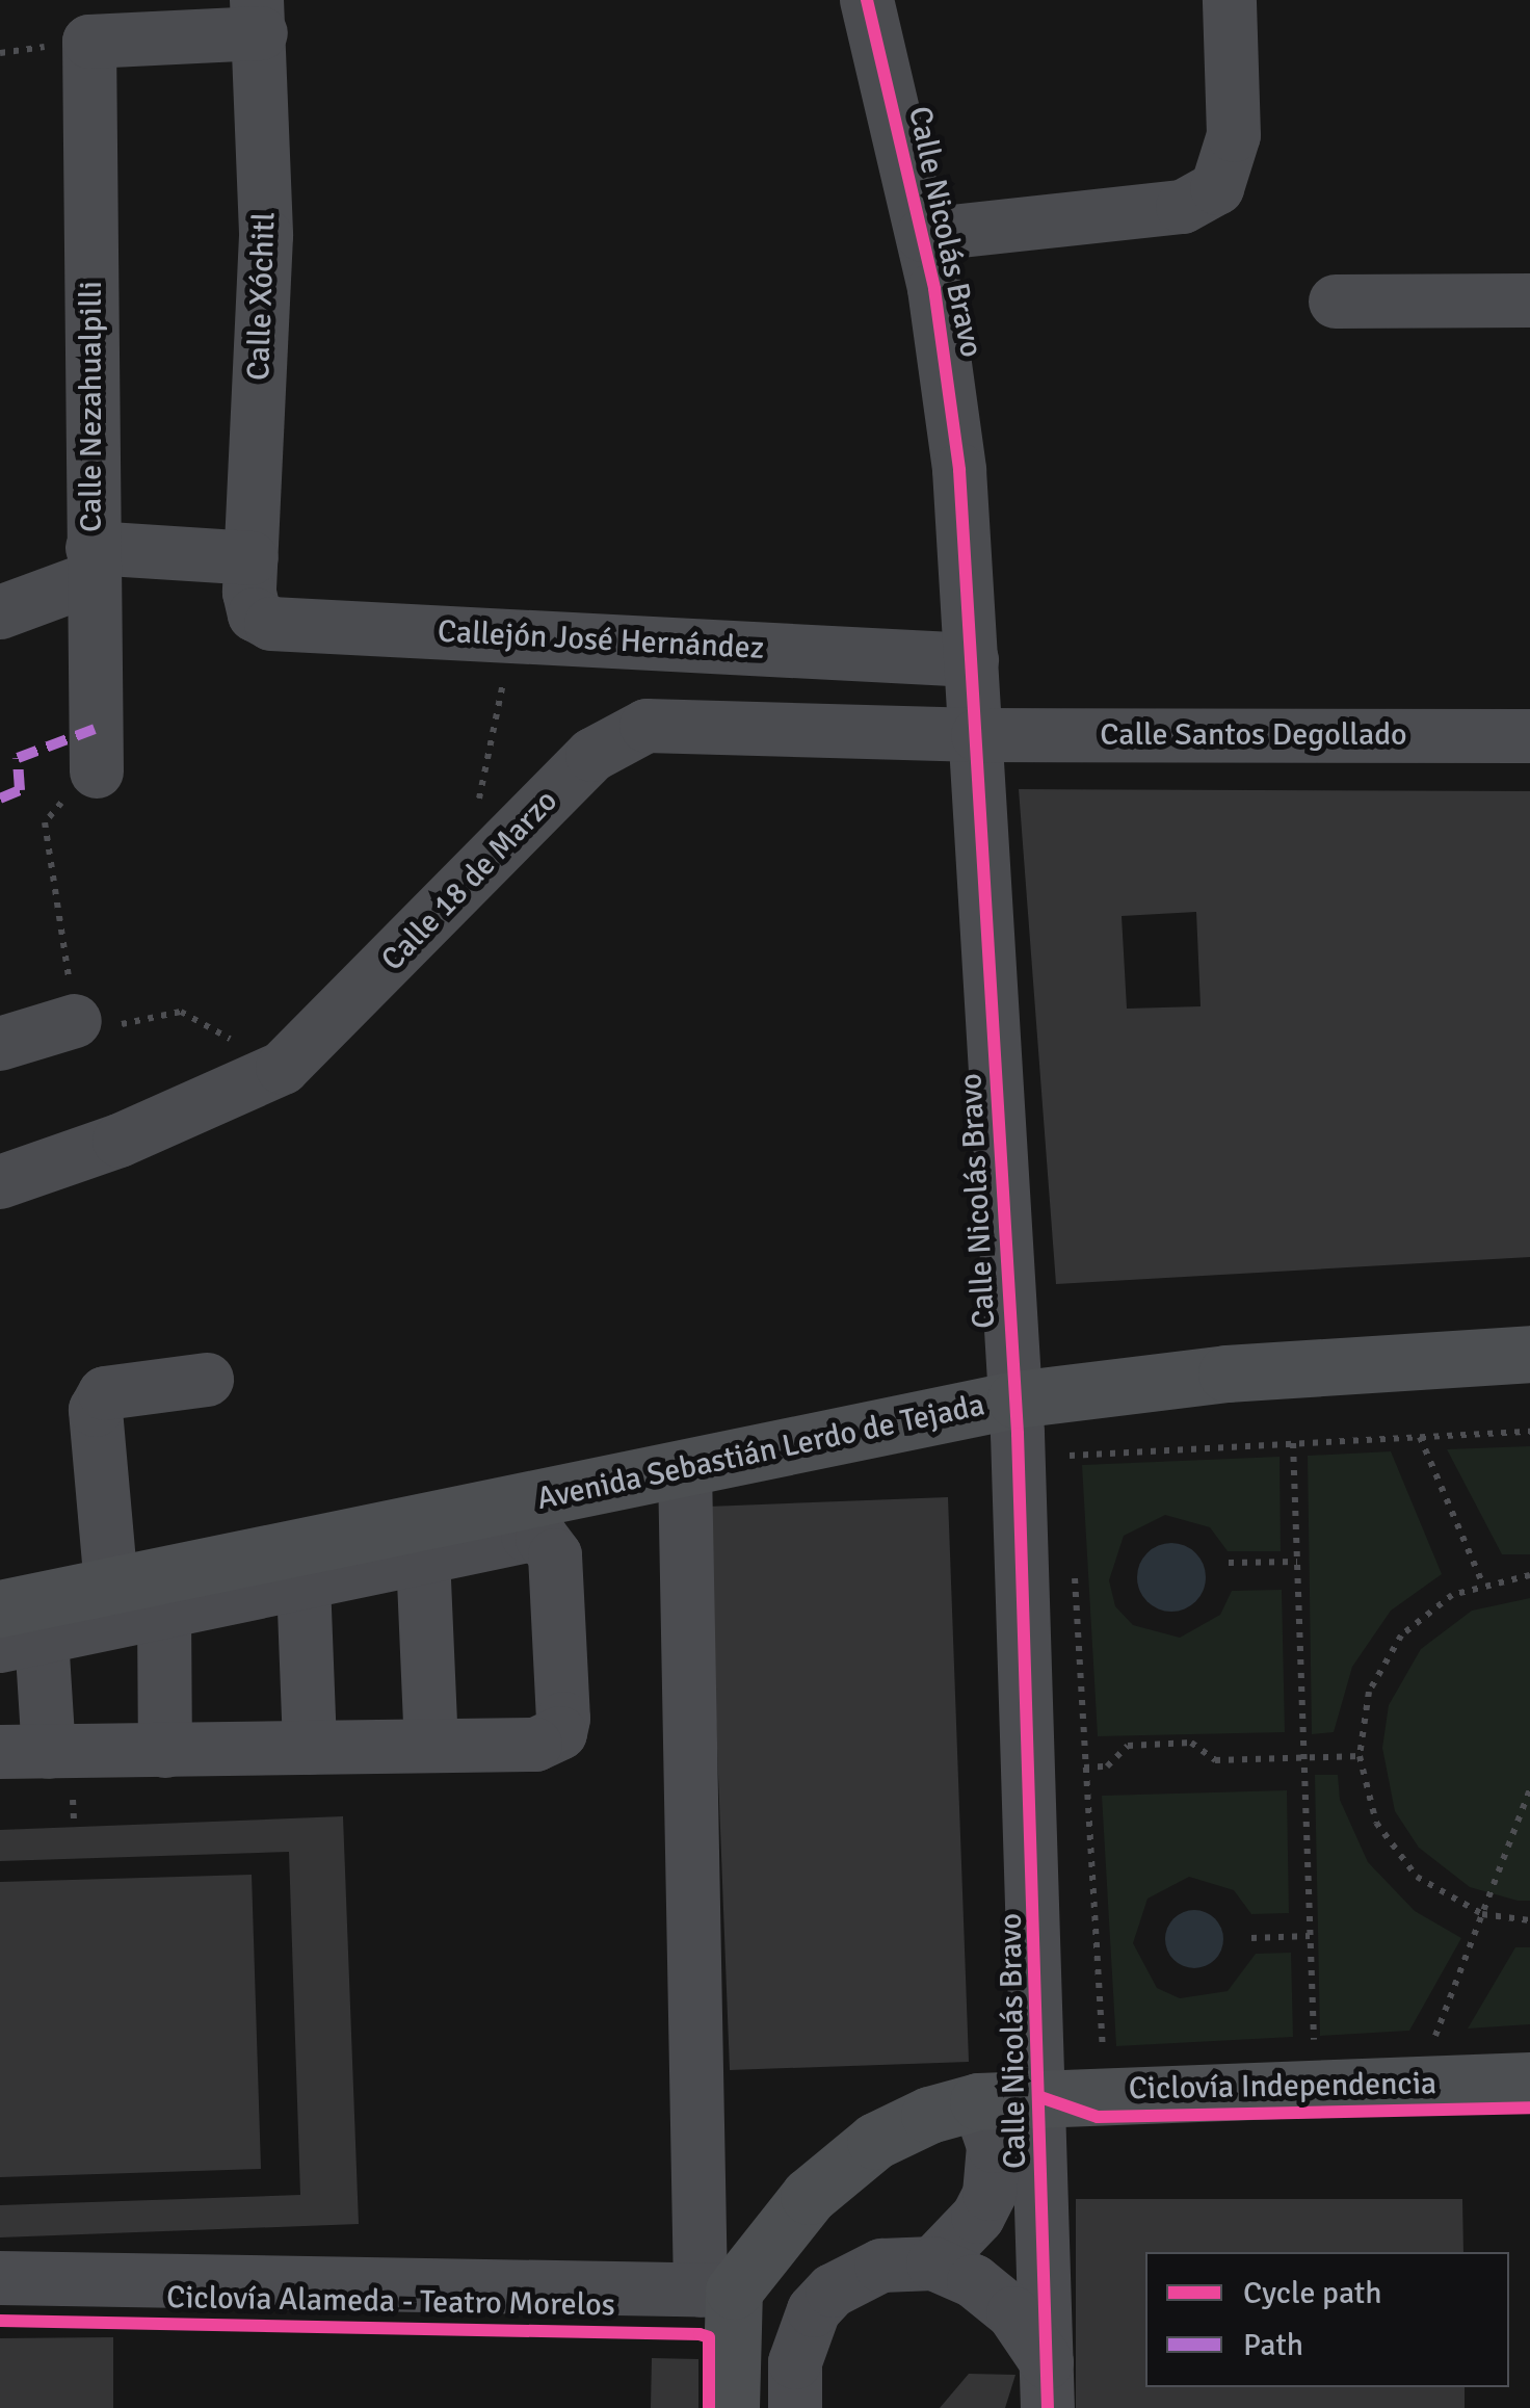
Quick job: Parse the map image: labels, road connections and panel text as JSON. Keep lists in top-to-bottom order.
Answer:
{
  "streets": {
    "main road": ["Avenida Sebastián Lerdo de Tejada"],
    "street": [
      "Calle Nicolás Bravo",
      "Calle Xóchitl",
      "Calle Nezahualpilli",
      "Callejón José Hernández",
      "Calle Santos Degollado",
      "Calle 18 de Marzo"
    ],
    "cycle path": ["Ciclovía Independencia", "Ciclovía Alameda - Teatro Morelos"]
  },
  "crossings": [
    ["Calle Nicolás Bravo", "Callejón José Hernández"],
    ["Calle Nicolás Bravo", "Calle Santos Degollado"],
    ["Calle Nicolás Bravo", "Calle 18 de Marzo"],
    ["Calle Nicolás Bravo", "Avenida Sebastián Lerdo de Tejada"],
    ["Calle Xóchitl", "Calle Nezahualpilli"],
    ["Calle Xóchitl", "Callejón José Hernández"],
    ["Calle Santos Degollado", "Calle 18 de Marzo"]
  ],
  "legend": ["Cycle path", "Path"]
}
